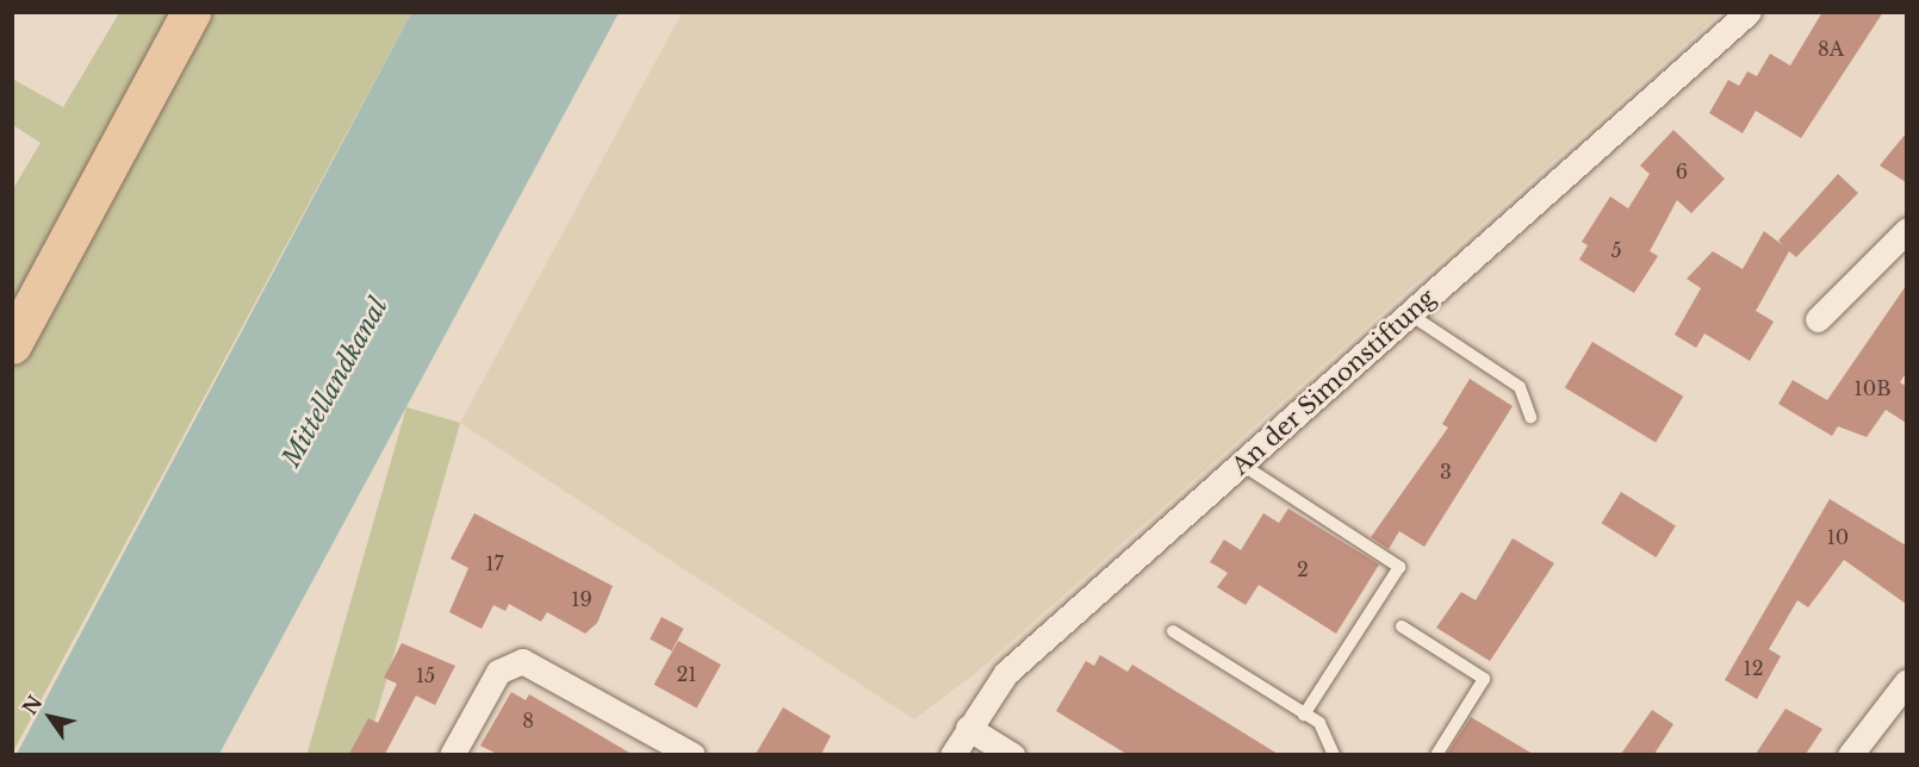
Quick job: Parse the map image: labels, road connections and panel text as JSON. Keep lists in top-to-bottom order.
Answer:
{
  "streets": {
    "street": ["An der Simonstiftung"]
  },
  "water": ["Mittellandkanal"],
  "house_numbers": [
    "8A",
    "6",
    "5",
    "10B",
    "3",
    "10",
    "17",
    "2",
    "19",
    "12",
    "21",
    "15",
    "8"
  ],
  "north": "top left"
}
